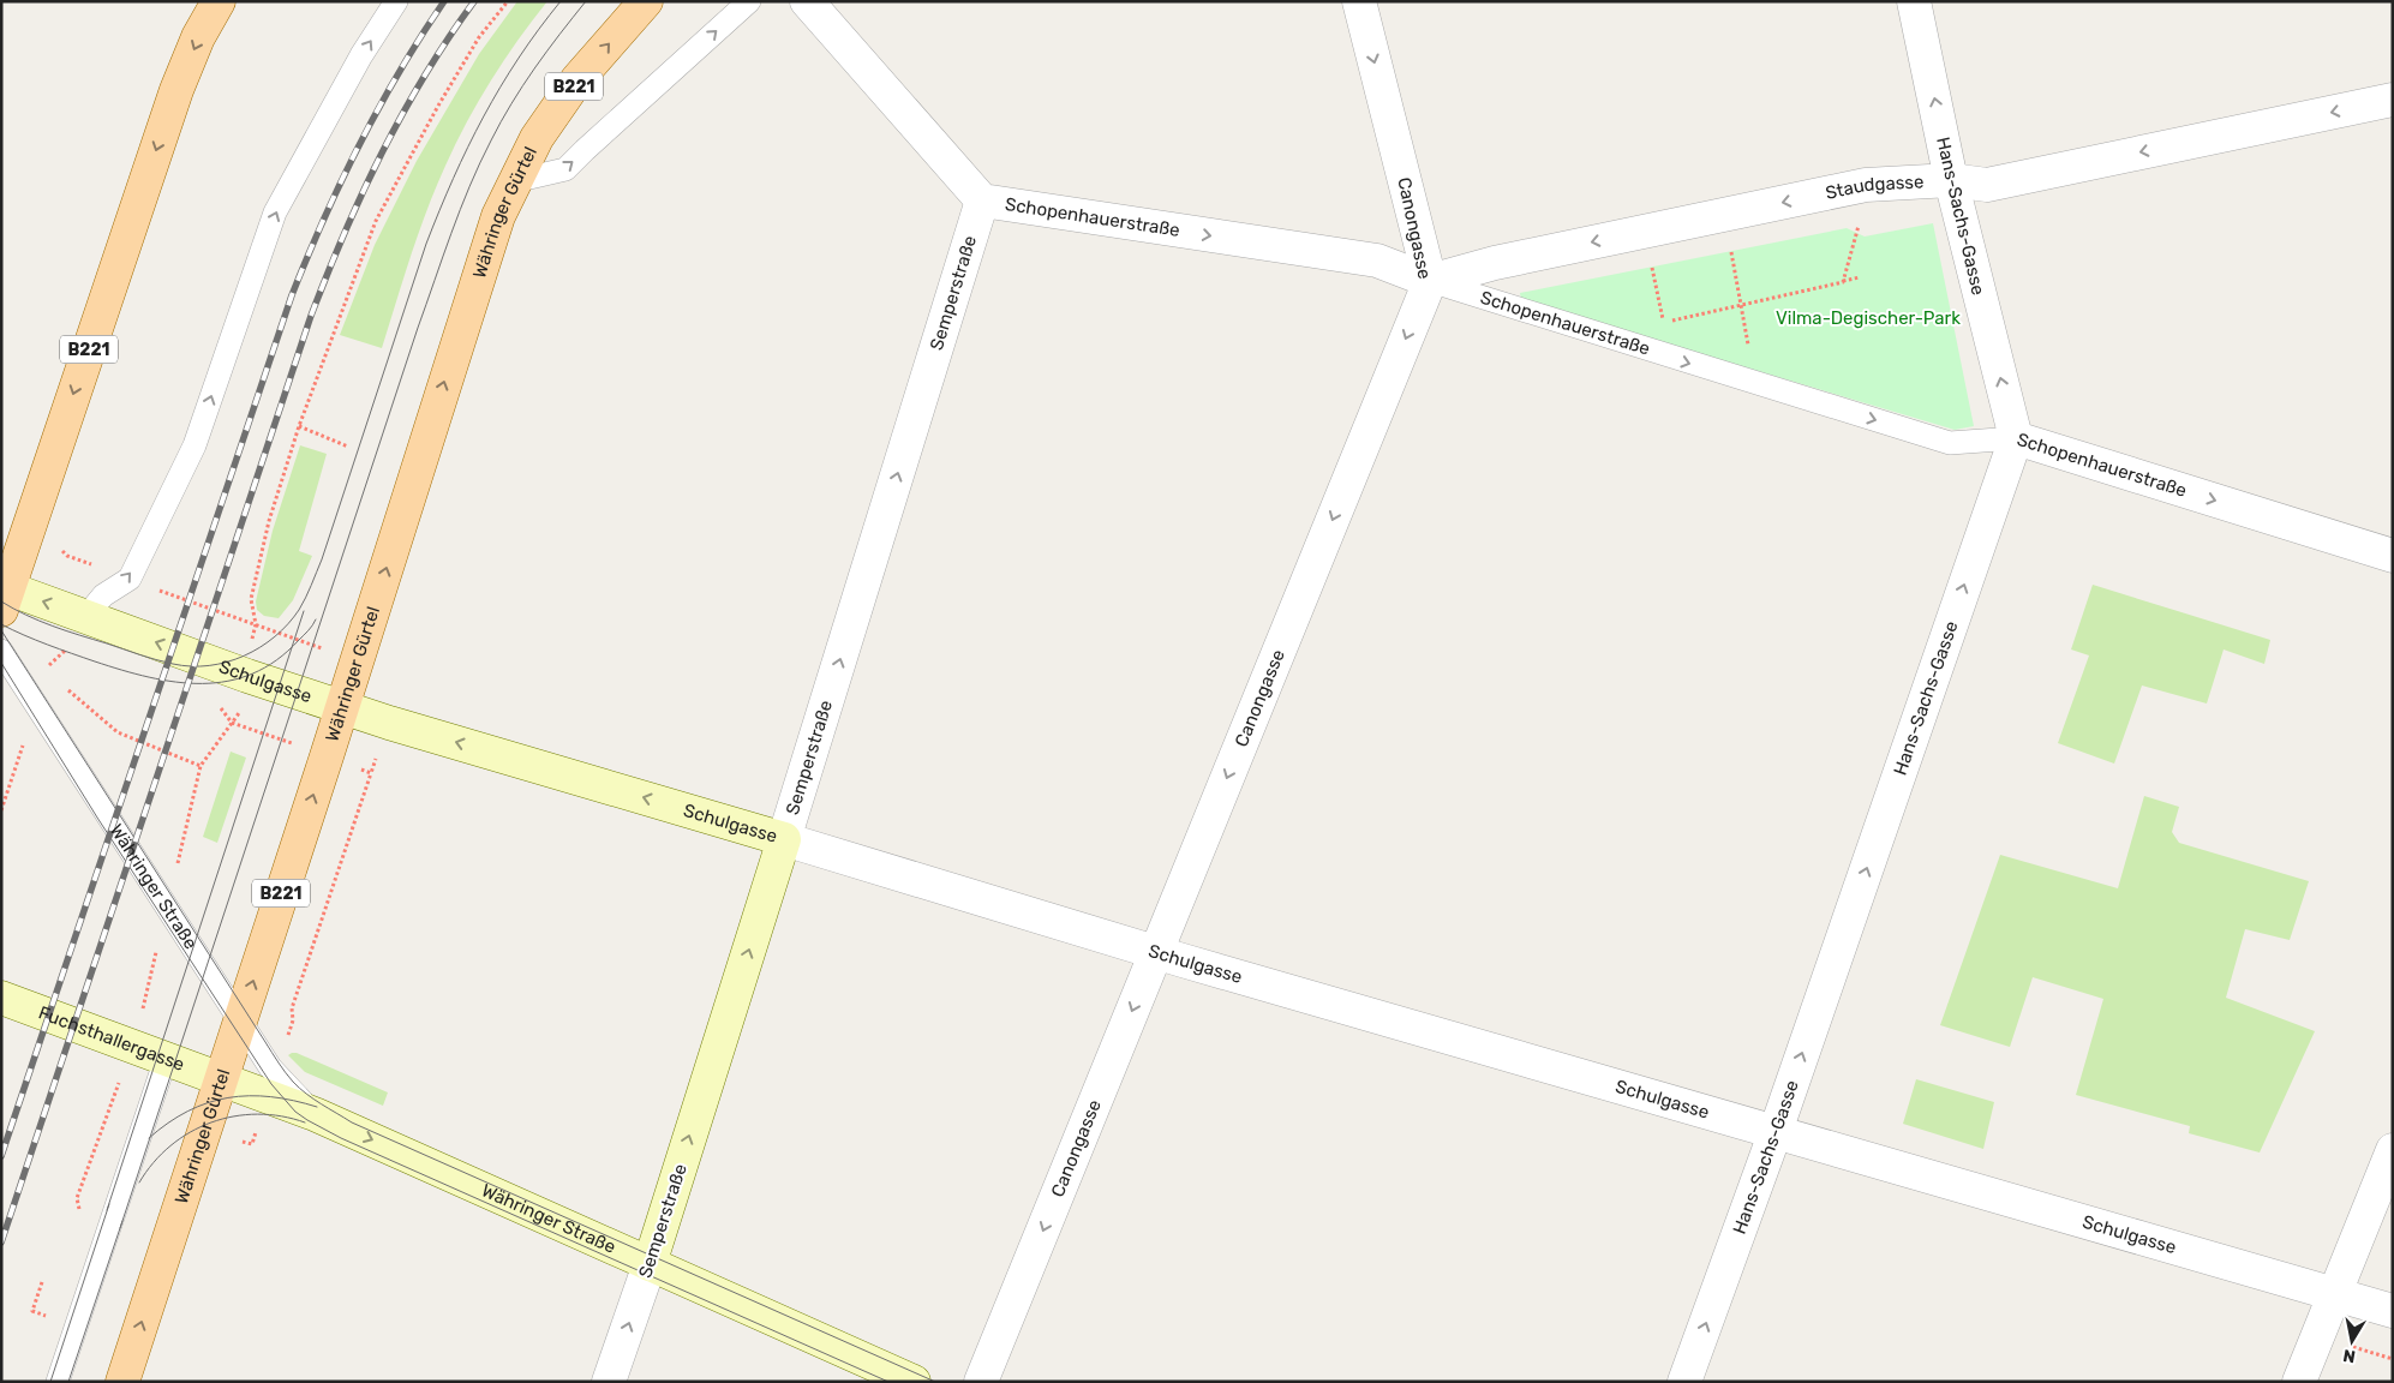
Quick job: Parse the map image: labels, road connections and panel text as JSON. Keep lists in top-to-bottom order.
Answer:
{
  "streets": {
    "main road": [
      "B221",
      "Währinger Gürtel",
      "Semperstraße",
      "Schulgasse",
      "Währinger Straße",
      "Fuchsthallergasse"
    ],
    "street": [
      "Staudgasse",
      "Hans-Sachs-Gasse",
      "Schopenhauerstraße",
      "Canongasse"
    ]
  },
  "crossings": [
    ["B221", "Schulgasse"],
    ["Staudgasse", "Hans-Sachs-Gasse"],
    ["Staudgasse", "Schopenhauerstraße"],
    ["Staudgasse", "Canongasse"],
    ["Währinger Gürtel", "Schulgasse"],
    ["Währinger Gürtel", "Währinger Straße"],
    ["Währinger Gürtel", "Fuchsthallergasse"],
    ["Hans-Sachs-Gasse", "Schopenhauerstraße"],
    ["Hans-Sachs-Gasse", "Schulgasse"],
    ["Schopenhauerstraße", "Canongasse"],
    ["Schopenhauerstraße", "Semperstraße"],
    ["Canongasse", "Schulgasse"],
    ["Semperstraße", "Schulgasse"],
    ["Semperstraße", "Währinger Straße"],
    ["Währinger Straße", "Fuchsthallergasse"]
  ],
  "one_way": [
    "Staudgasse",
    "Währinger Gürtel",
    "Hans-Sachs-Gasse",
    "Schopenhauerstraße",
    "Canongasse",
    "Semperstraße"
  ],
  "parks": ["Vilma-Degischer-Park"],
  "north": "bottom"
}
